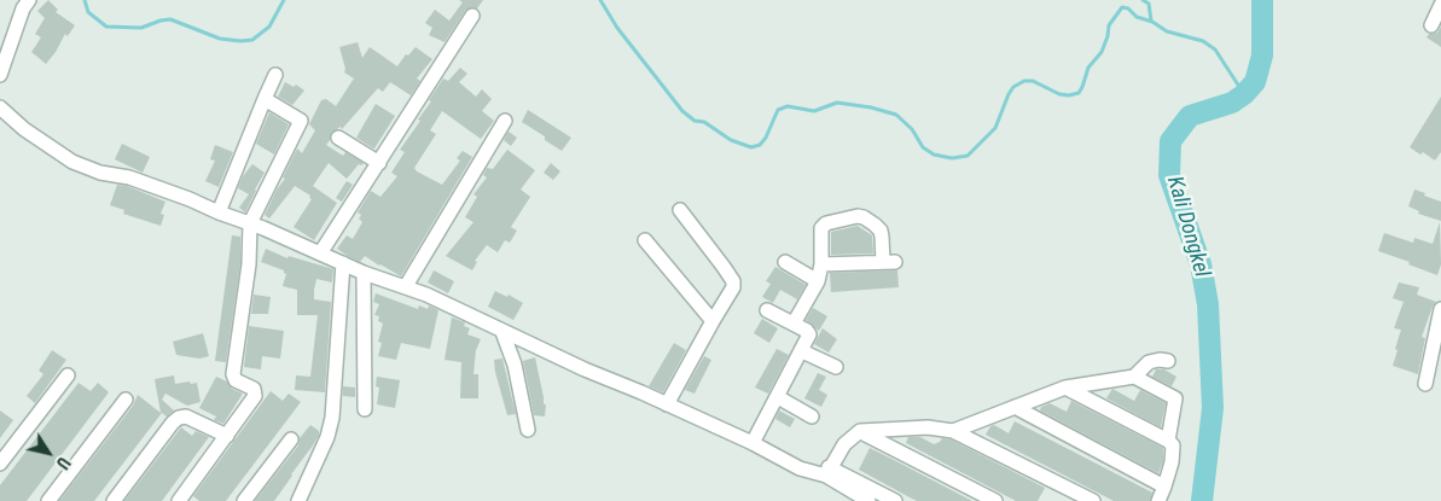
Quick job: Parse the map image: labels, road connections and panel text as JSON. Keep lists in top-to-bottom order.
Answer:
{
  "water": ["Kali Dongkel"],
  "north": "bottom right"
}
